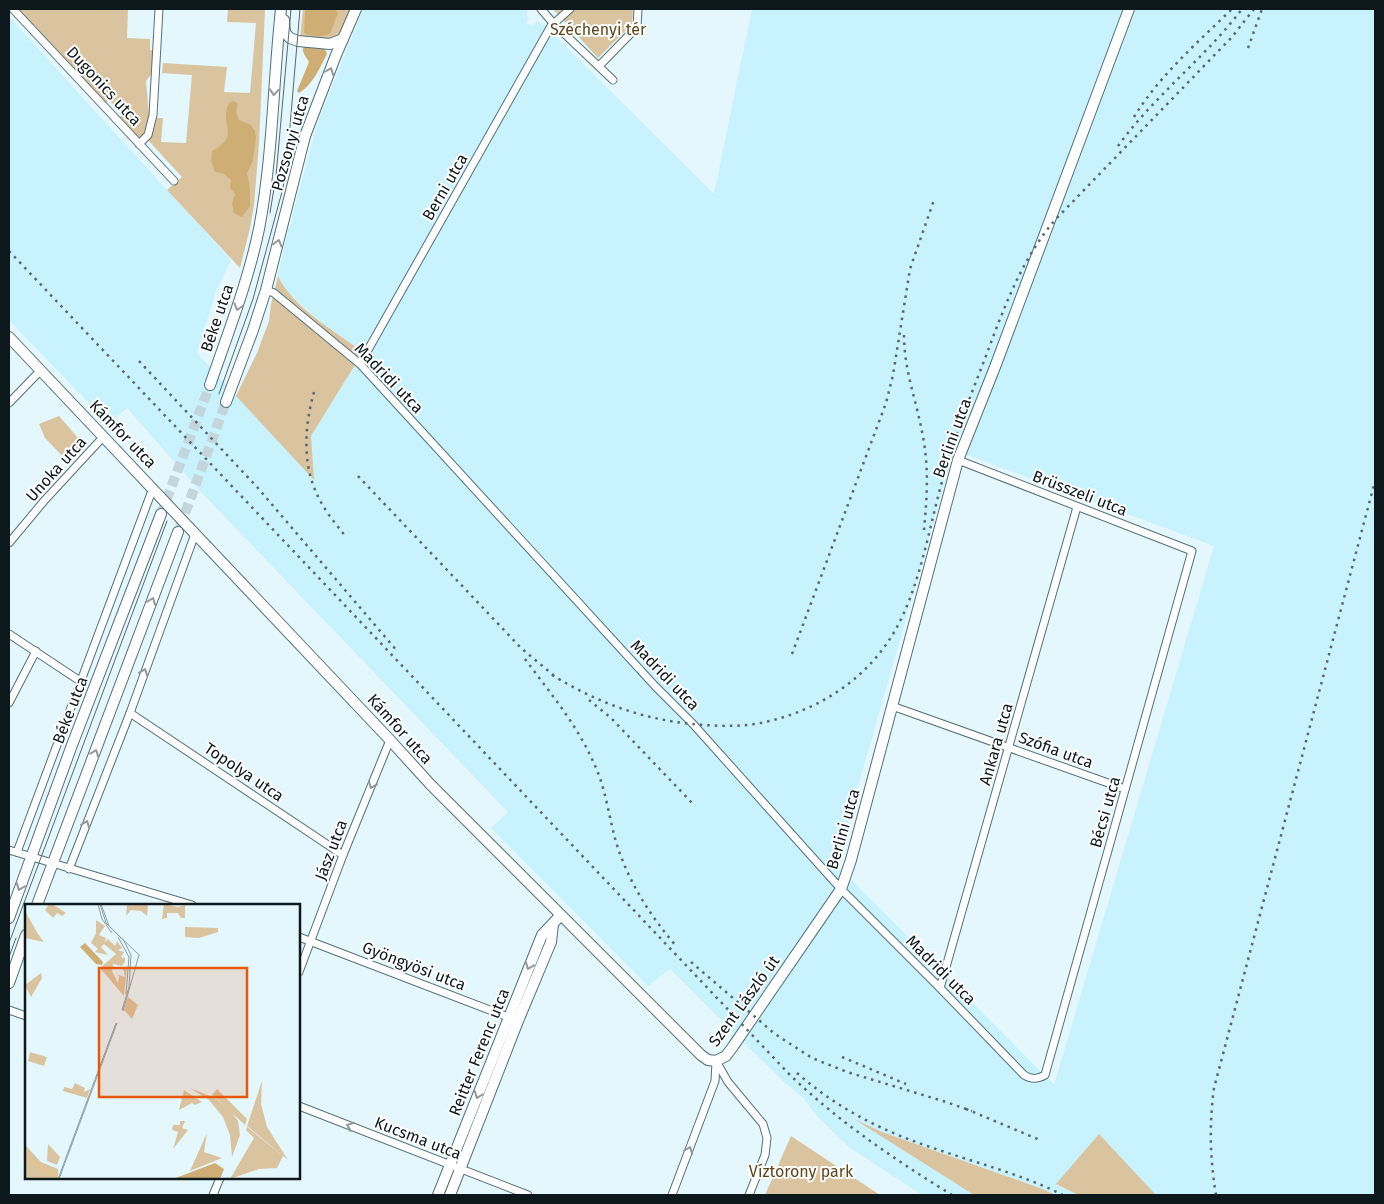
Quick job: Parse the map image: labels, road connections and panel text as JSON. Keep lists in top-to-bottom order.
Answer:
{
  "streets": {
    "street": [
      "Dugonics utca",
      "Pozsonyi utca",
      "Berni utca",
      "Béke utca",
      "Madridi utca",
      "Kámfor utca",
      "Berlini utca",
      "Unoka utca",
      "Brüsszeli utca",
      "Ankara utca",
      "Szófia utca",
      "Topolya utca",
      "Bécsi utca",
      "Jász utca",
      "Gyöngyösi utca",
      "Szent László út",
      "Reitter Ferenc utca",
      "Kucsma utca"
    ]
  },
  "crossings": [
    ["Pozsonyi utca", "Béke utca"],
    ["Pozsonyi utca", "Madridi utca"],
    ["Berni utca", "Madridi utca"],
    ["Béke utca", "Kámfor utca"],
    ["Madridi utca", "Berlini utca"],
    ["Madridi utca", "Ankara utca"],
    ["Madridi utca", "Bécsi utca"],
    ["Madridi utca", "Szent László út"],
    ["Kámfor utca", "Unoka utca"],
    ["Kámfor utca", "Jász utca"],
    ["Kámfor utca", "Szent László út"],
    ["Kámfor utca", "Reitter Ferenc utca"],
    ["Berlini utca", "Brüsszeli utca"],
    ["Berlini utca", "Szófia utca"],
    ["Berlini utca", "Szent László út"],
    ["Brüsszeli utca", "Ankara utca"],
    ["Brüsszeli utca", "Bécsi utca"],
    ["Ankara utca", "Szófia utca"],
    ["Szófia utca", "Bécsi utca"],
    ["Topolya utca", "Jász utca"],
    ["Jász utca", "Gyöngyösi utca"],
    ["Gyöngyösi utca", "Reitter Ferenc utca"],
    ["Reitter Ferenc utca", "Kucsma utca"]
  ],
  "one_way": ["Jász utca", "Szent László út", "Kucsma utca"],
  "parks": ["Széchenyi tér", "Víztorony park"]
}
